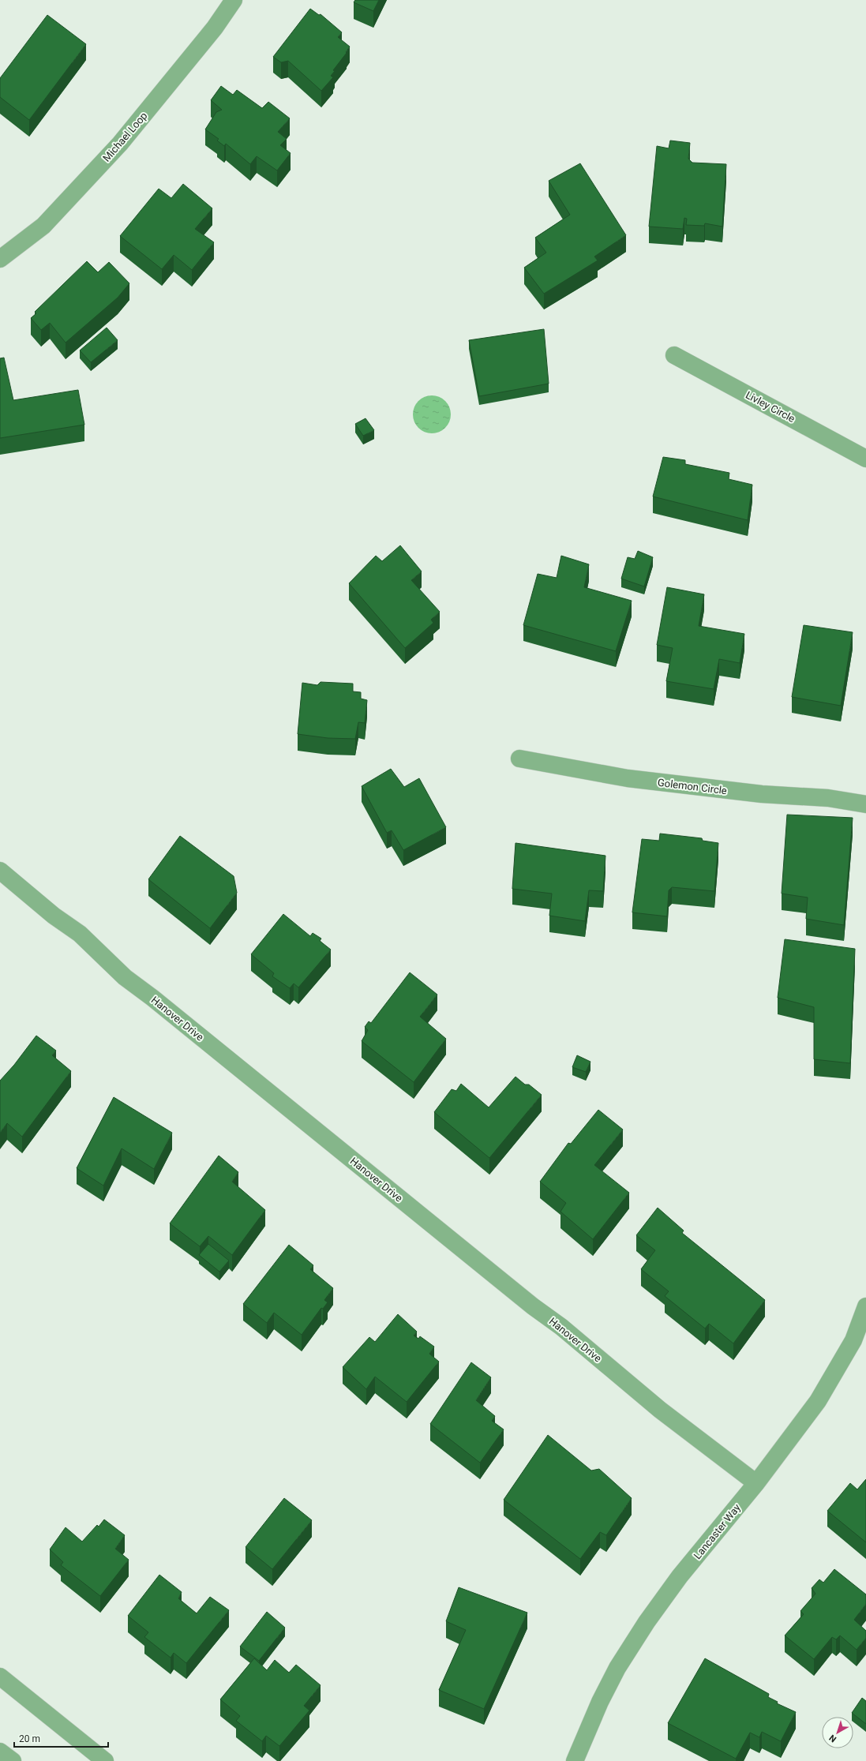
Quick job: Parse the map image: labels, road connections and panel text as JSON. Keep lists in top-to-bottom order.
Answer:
{
  "streets": {
    "street": [
      "Michael Loop",
      "Livley Circle",
      "Golemon Circle",
      "Hanover Drive",
      "Lancaster Way"
    ]
  },
  "crossings": [
    ["Hanover Drive", "Lancaster Way"]
  ],
  "scale_bar": "20 m",
  "north": "bottom left"
}
